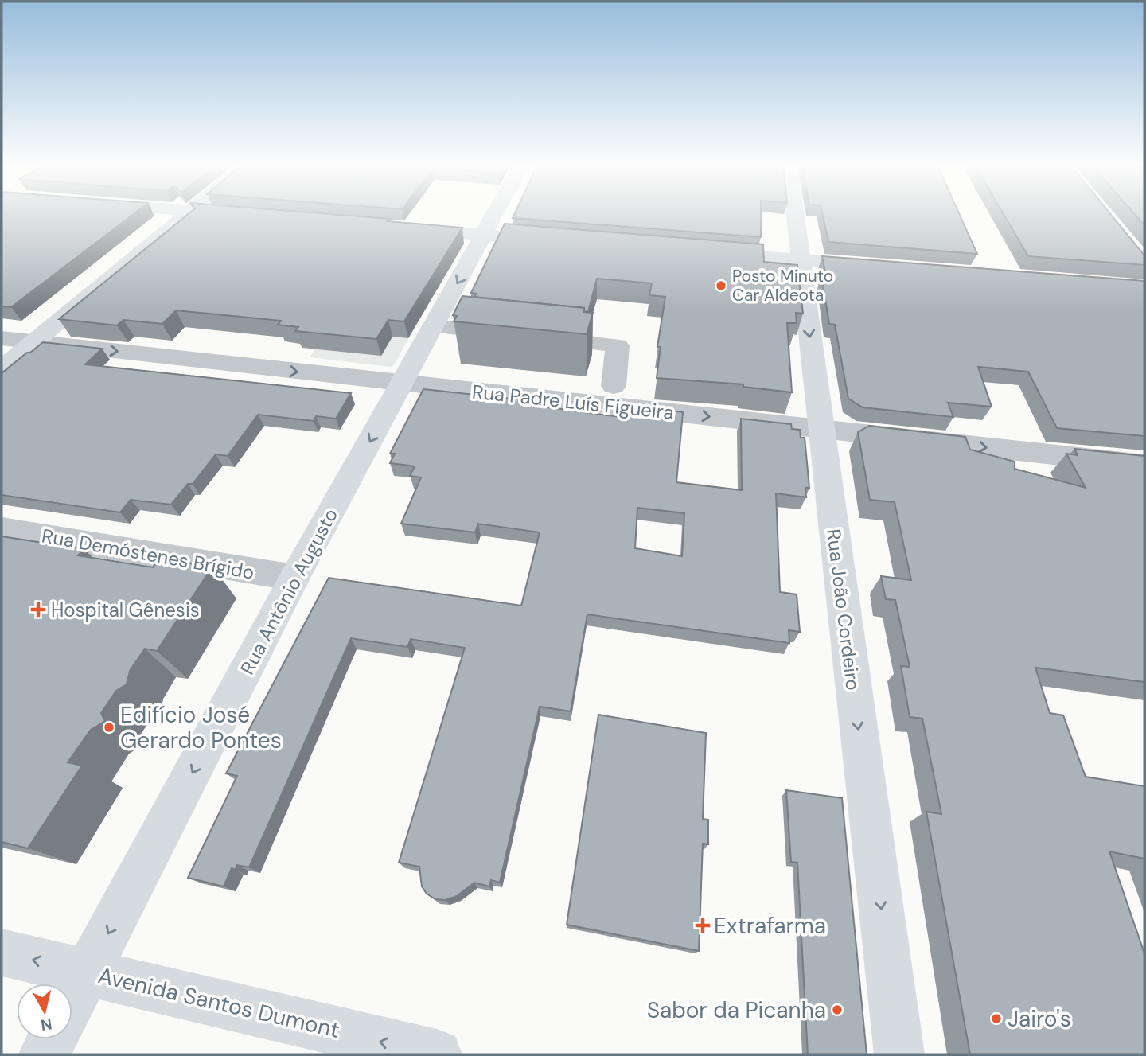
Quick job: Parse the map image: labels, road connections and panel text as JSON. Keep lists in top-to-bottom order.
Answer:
{
  "streets": {
    "street": [
      "Rua Padre Luís Figueira",
      "Rua Demóstenes Brígido",
      "Rua Antônio Augusto",
      "Rua João Cordeiro",
      "Avenida Santos Dumont"
    ]
  },
  "crossings": [
    ["Rua Padre Luís Figueira", "Rua Antônio Augusto"],
    ["Rua Padre Luís Figueira", "Rua João Cordeiro"],
    ["Rua Demóstenes Brígido", "Rua Antônio Augusto"],
    ["Rua Antônio Augusto", "Avenida Santos Dumont"]
  ],
  "one_way": ["Rua Antônio Augusto", "Rua João Cordeiro", "Avenida Santos Dumont"],
  "places": {
    "other": [
      "Posto Minuto Car Aldeota",
      "Edifício José Gerardo Pontes",
      "Sabor da Picanha",
      "Jairo's"
    ],
    "health": ["Hospital Gênesis", "Extrafarma"]
  },
  "north": "bottom"
}
